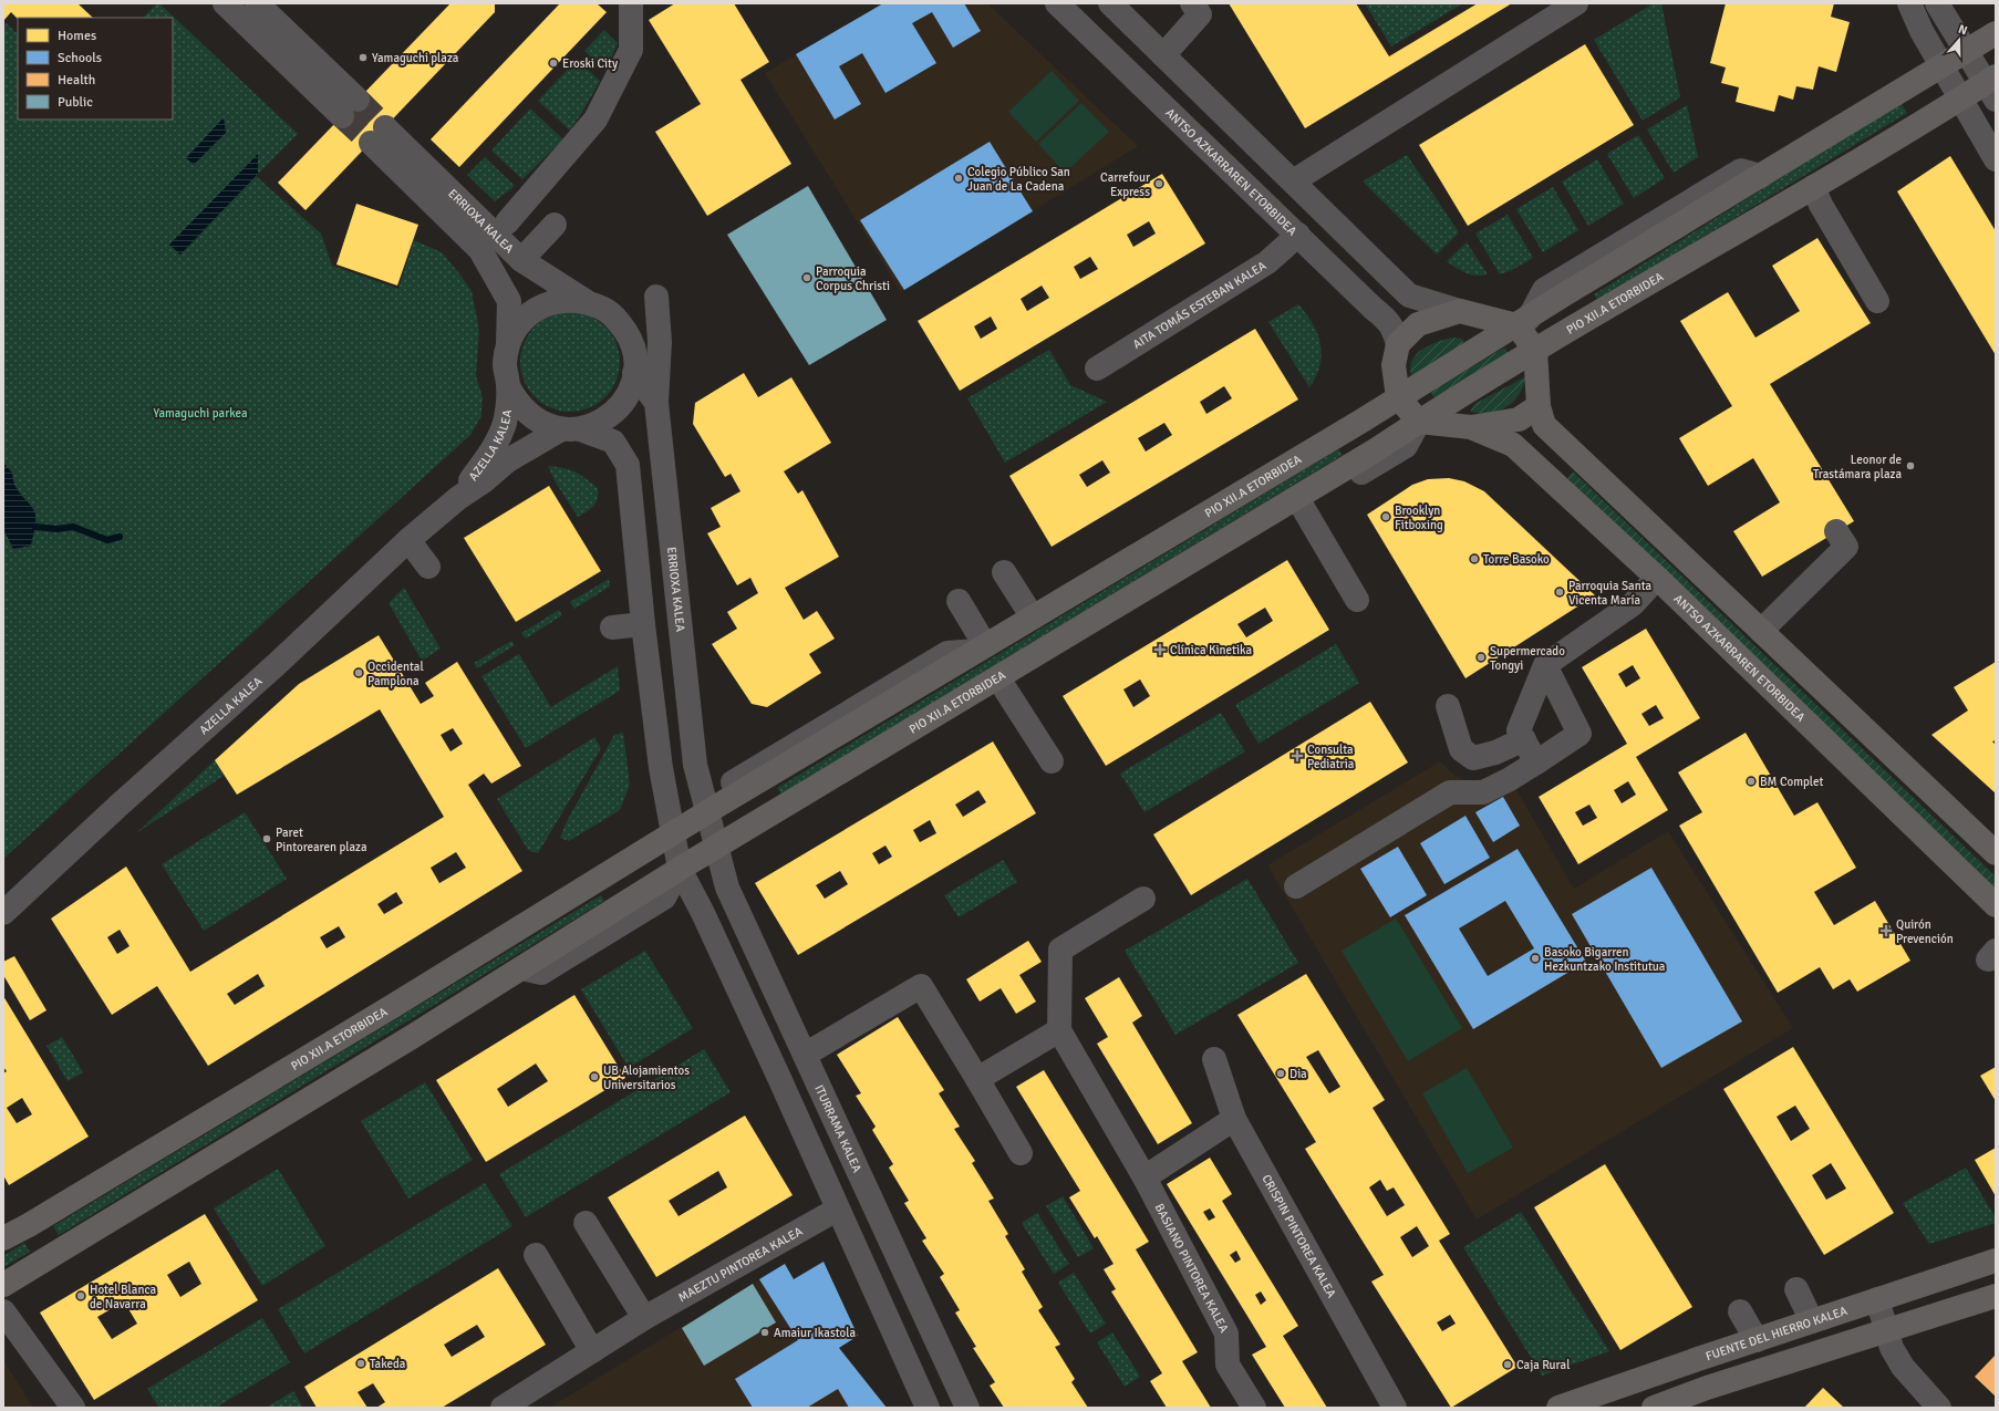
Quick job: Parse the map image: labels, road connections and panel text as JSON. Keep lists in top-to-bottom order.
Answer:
{
  "streets": {
    "main road": ["ANTSO AZKARRAREN ETORBIDEA", "PIO XII.A ETORBIDEA", "FUENTE DEL HIERRO KALEA"],
    "street": [
      "ERRIOXA KALEA",
      "AITA TOMÁS ESTEBAN KALEA",
      "AZELLA KALEA",
      "ITURRAMA KALEA",
      "CRISPIN PINTOREA KALEA",
      "MAEZTU PINTOREA KALEA",
      "BASIANO PINTOREA KALEA"
    ]
  },
  "crossings": [
    ["ANTSO AZKARRAREN ETORBIDEA", "PIO XII.A ETORBIDEA"],
    ["ANTSO AZKARRAREN ETORBIDEA", "AITA TOMÁS ESTEBAN KALEA"],
    ["ERRIOXA KALEA", "PIO XII.A ETORBIDEA"],
    ["ERRIOXA KALEA", "AZELLA KALEA"],
    ["PIO XII.A ETORBIDEA", "ITURRAMA KALEA"]
  ],
  "parks": ["Yamaguchi parkea"],
  "places": {
    "other": [
      "Yamaguchi plaza",
      "Eroski City",
      "Colegio Público San Juan de La Cadena",
      "Carrefour Express",
      "Parroquia Corpus Christi",
      "Leonor de Trastámara plaza",
      "Brooklyn Fitboxing",
      "Torre Basoko",
      "Parroquia Santa Vicenta María",
      "Supermercado Tongyi",
      "Occidental Pamplona",
      "BM Complet",
      "Paret Pintorearen plaza",
      "Basoko Bigarren Hezkuntzako Institutua",
      "Dia",
      "UB Alojamientos Universitarios",
      "Hotel Blanca de Navarra",
      "Amaiur Ikastola",
      "Takeda",
      "Caja Rural"
    ],
    "health": ["Clínica Kinetika", "Consulta Pediatria", "Quirón Prevención"]
  },
  "legend": [
    "Homes",
    "Schools",
    "Health",
    "Public"
  ],
  "north": "top"
}
